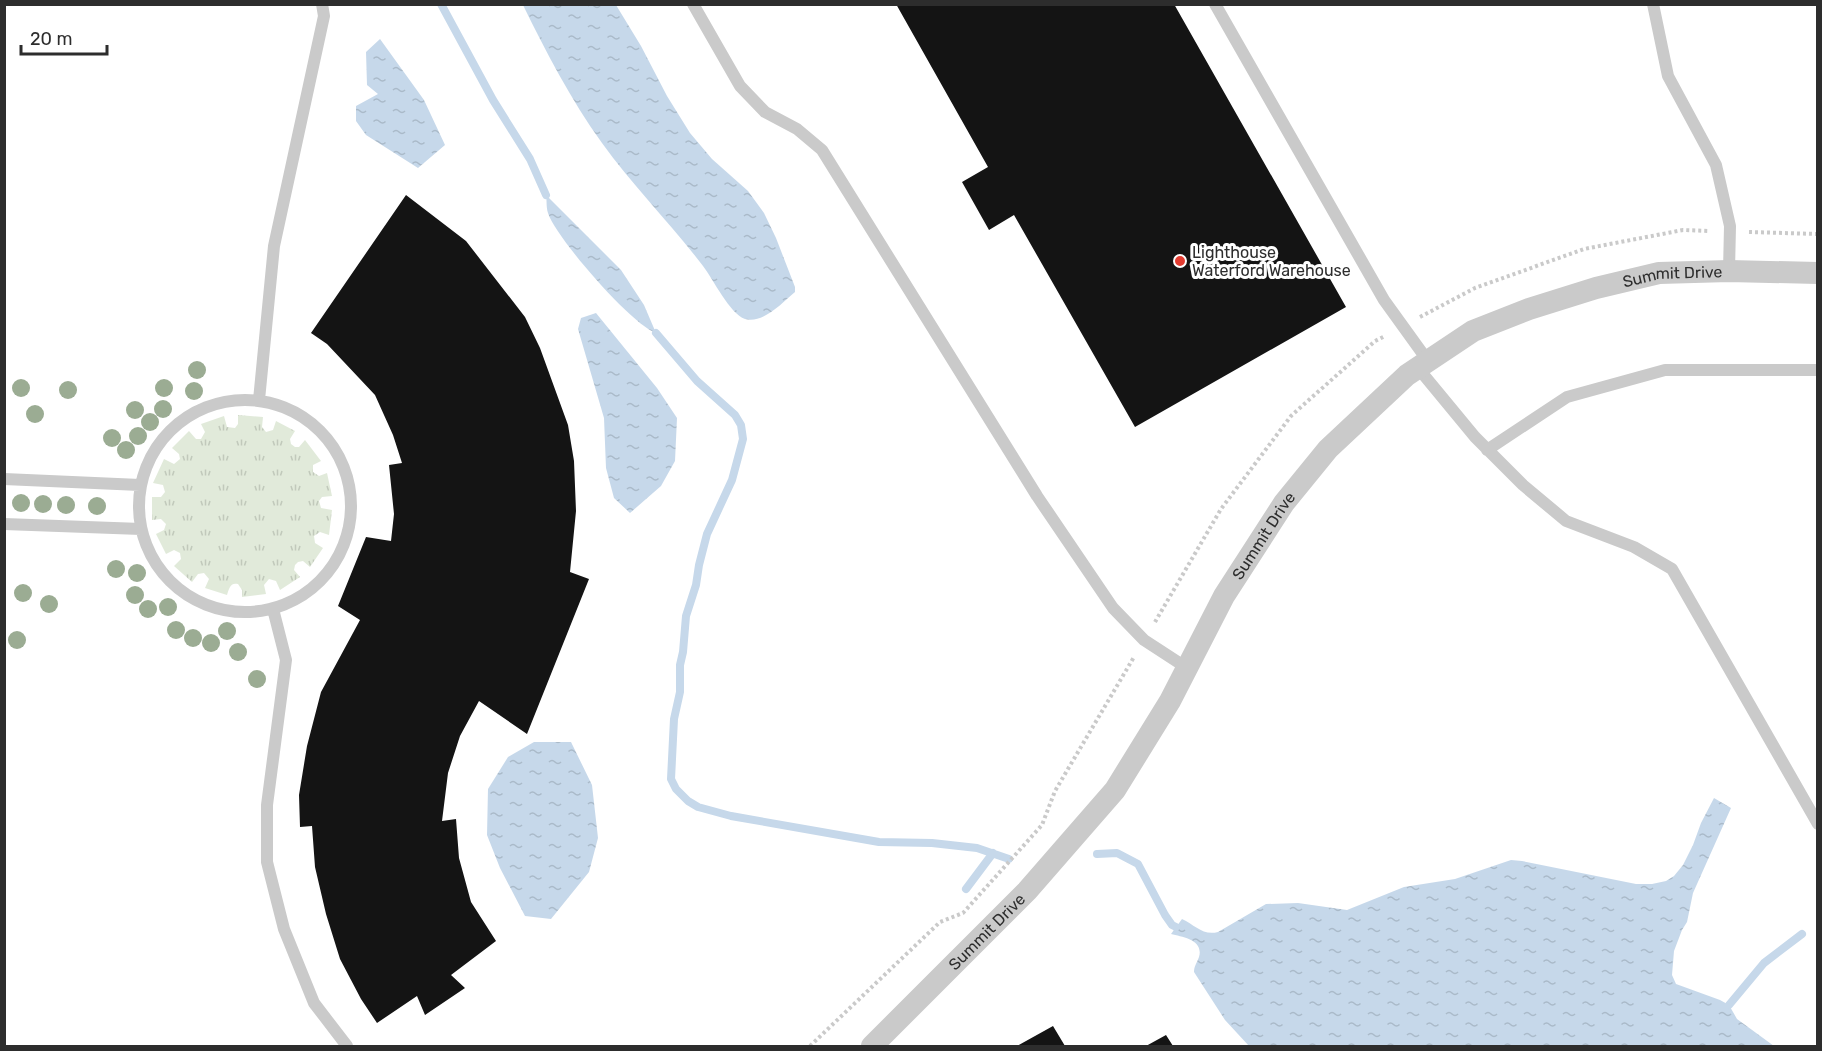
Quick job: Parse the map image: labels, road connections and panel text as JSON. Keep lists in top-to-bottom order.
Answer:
{
  "streets": {
    "street": ["Summit Drive"]
  },
  "places": ["Lighthouse Waterford Warehouse"],
  "scale_bar": "20 m"
}
